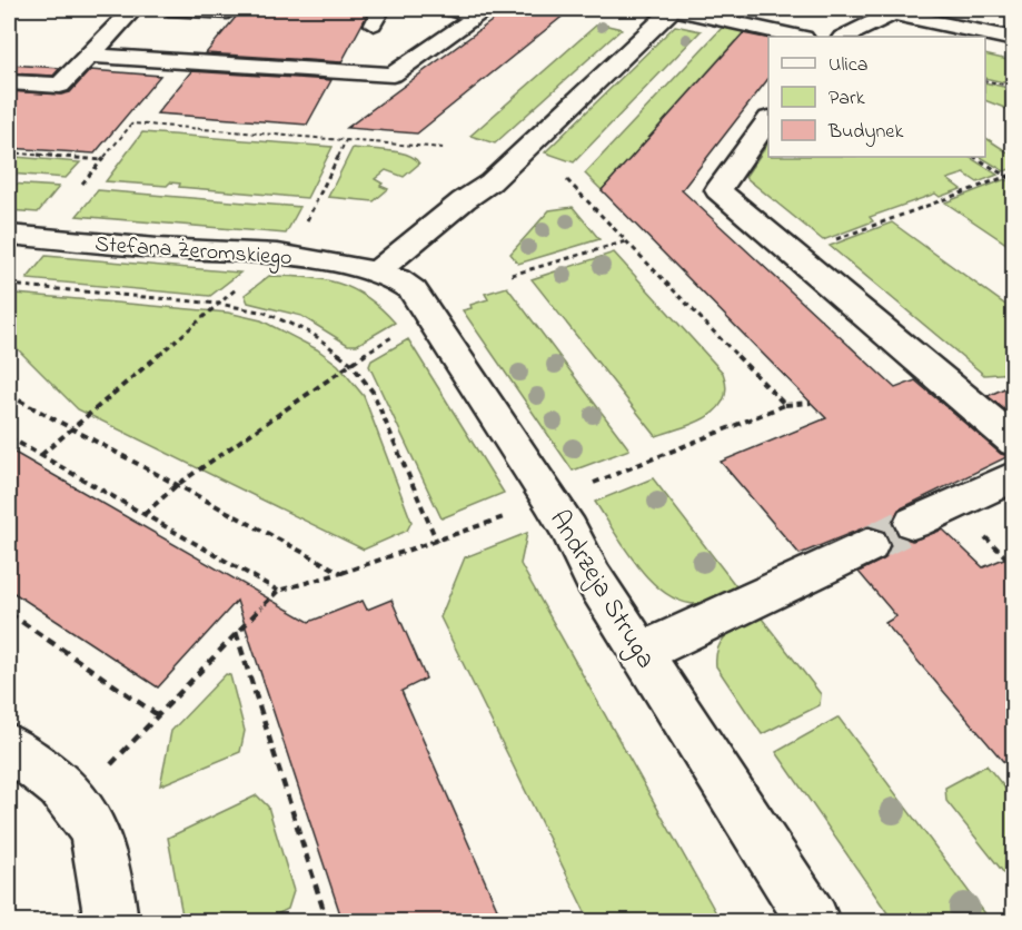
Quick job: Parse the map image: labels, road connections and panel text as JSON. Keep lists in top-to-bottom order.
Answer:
{
  "streets": {
    "street": ["Stefana Żeromskiego", "Andrzeja Struga"]
  },
  "crossings": [
    ["Stefana Żeromskiego", "Andrzeja Struga"]
  ],
  "legend": ["Ulica", "Park", "Budynek"]
}
